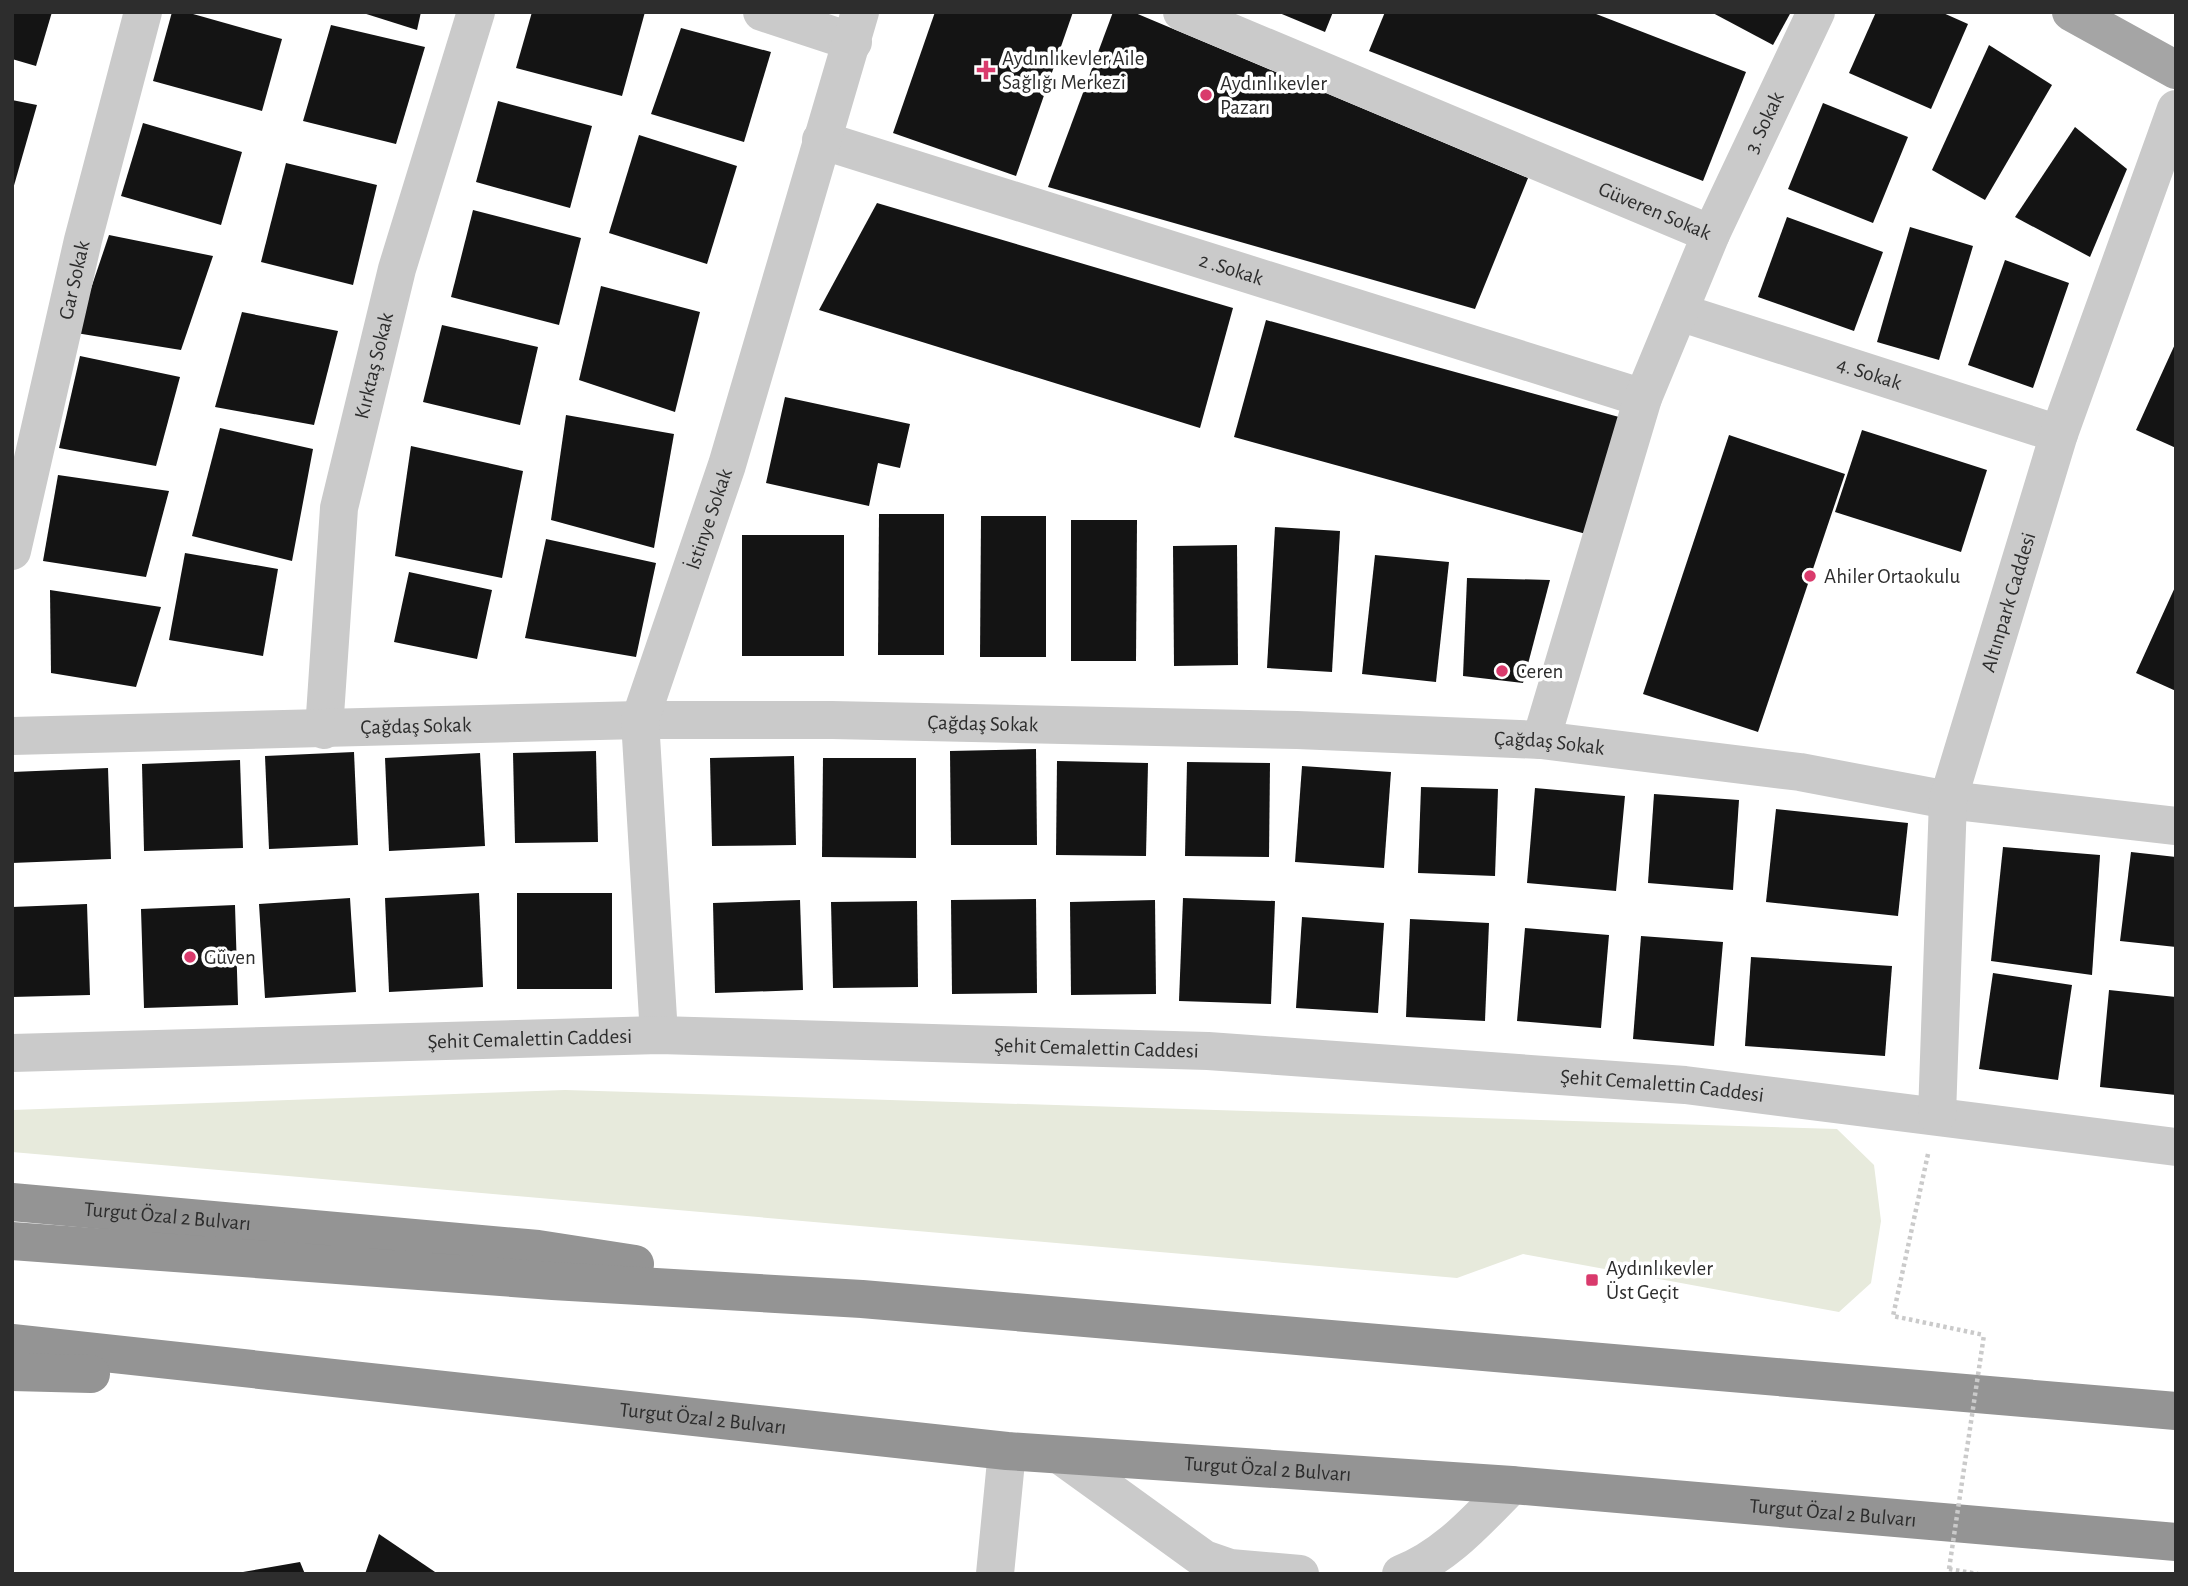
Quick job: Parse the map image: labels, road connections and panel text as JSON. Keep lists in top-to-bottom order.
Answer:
{
  "streets": {
    "highway": ["Turgut Özal 2 Bulvarı"],
    "street": [
      "3. Sokak",
      "Güveren Sokak",
      "2 .Sokak",
      "Gar Sokak",
      "Kırktaş Sokak",
      "4. Sokak",
      "İstinye Sokak",
      "Altınpark Caddesi",
      "Çağdaş Sokak",
      "Şehit Cemalettin Caddesi"
    ]
  },
  "crossings": [
    ["3. Sokak", "Güveren Sokak"],
    ["Güveren Sokak", "2 .Sokak"],
    ["Güveren Sokak", "4. Sokak"],
    ["Güveren Sokak", "Çağdaş Sokak"],
    ["2 .Sokak", "İstinye Sokak"],
    ["Kırktaş Sokak", "Çağdaş Sokak"],
    ["4. Sokak", "Altınpark Caddesi"],
    ["İstinye Sokak", "Çağdaş Sokak"],
    ["İstinye Sokak", "Şehit Cemalettin Caddesi"],
    ["Altınpark Caddesi", "Çağdaş Sokak"],
    ["Altınpark Caddesi", "Şehit Cemalettin Caddesi"]
  ],
  "places": {
    "health": ["Aydınlıkevler Aile Sağlığı Merkezi"],
    "other": [
      "Aydınlıkevler Pazarı",
      "Ahiler Ortaokulu",
      "Ceren",
      "Güven"
    ],
    "transit": ["Aydınlıkevler Üst Geçit"]
  }
}
